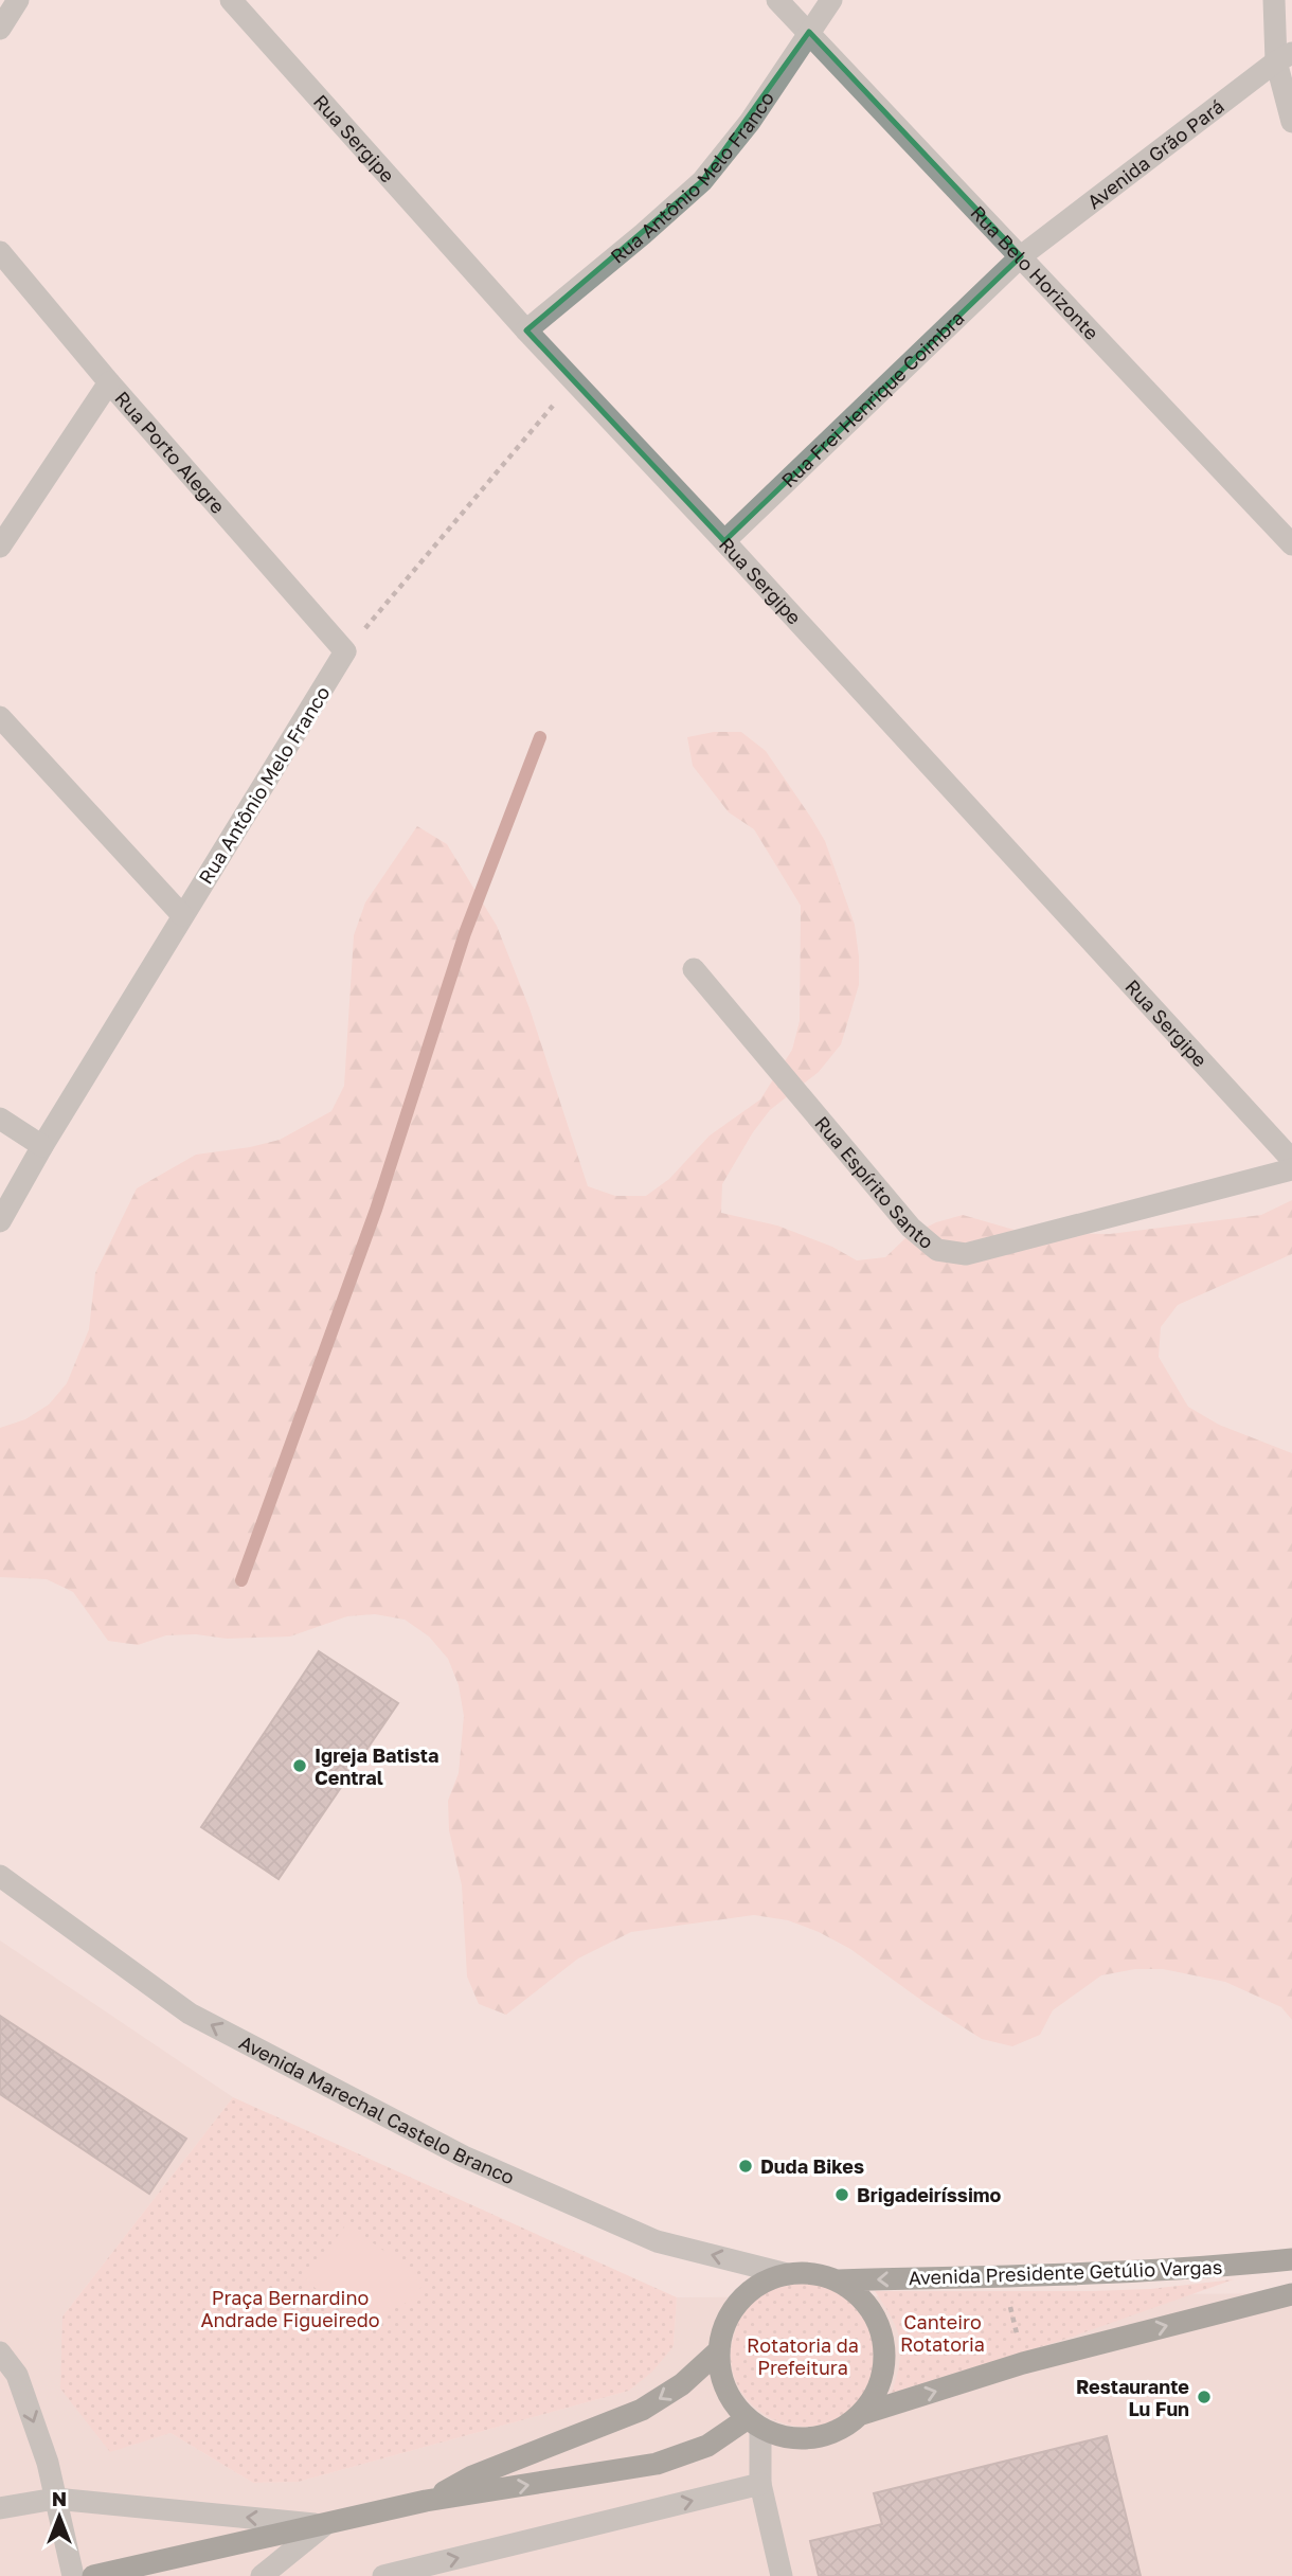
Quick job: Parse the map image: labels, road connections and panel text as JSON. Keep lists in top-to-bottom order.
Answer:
{
  "streets": {
    "main road": ["Avenida Presidente Getúlio Vargas"],
    "street": [
      "Rua Sergipe",
      "Avenida Grão Pará",
      "Rua Antônio Melo Franco",
      "Rua Belo Horizonte",
      "Rua Frei Henrique Coimbra",
      "Rua Porto Alegre",
      "Rua Espírito Santo",
      "Avenida Marechal Castelo Branco"
    ]
  },
  "crossings": [
    ["Rua Sergipe", "Rua Antônio Melo Franco"],
    ["Rua Sergipe", "Rua Frei Henrique Coimbra"],
    ["Avenida Grão Pará", "Rua Belo Horizonte"],
    ["Avenida Grão Pará", "Rua Frei Henrique Coimbra"],
    ["Rua Antônio Melo Franco", "Rua Belo Horizonte"],
    ["Rua Antônio Melo Franco", "Rua Porto Alegre"],
    ["Rua Belo Horizonte", "Rua Frei Henrique Coimbra"],
    ["Avenida Marechal Castelo Branco", "Avenida Presidente Getúlio Vargas"]
  ],
  "one_way": ["Avenida Marechal Castelo Branco"],
  "parks": ["Praça Bernardino Andrade Figueiredo", "Canteiro Rotatoria", "Rotatoria da Prefeitura"],
  "places": [
    "Igreja Batista Central",
    "Duda Bikes",
    "Brigadeiríssimo",
    "Restaurante Lu Fun"
  ],
  "north": "top"
}
